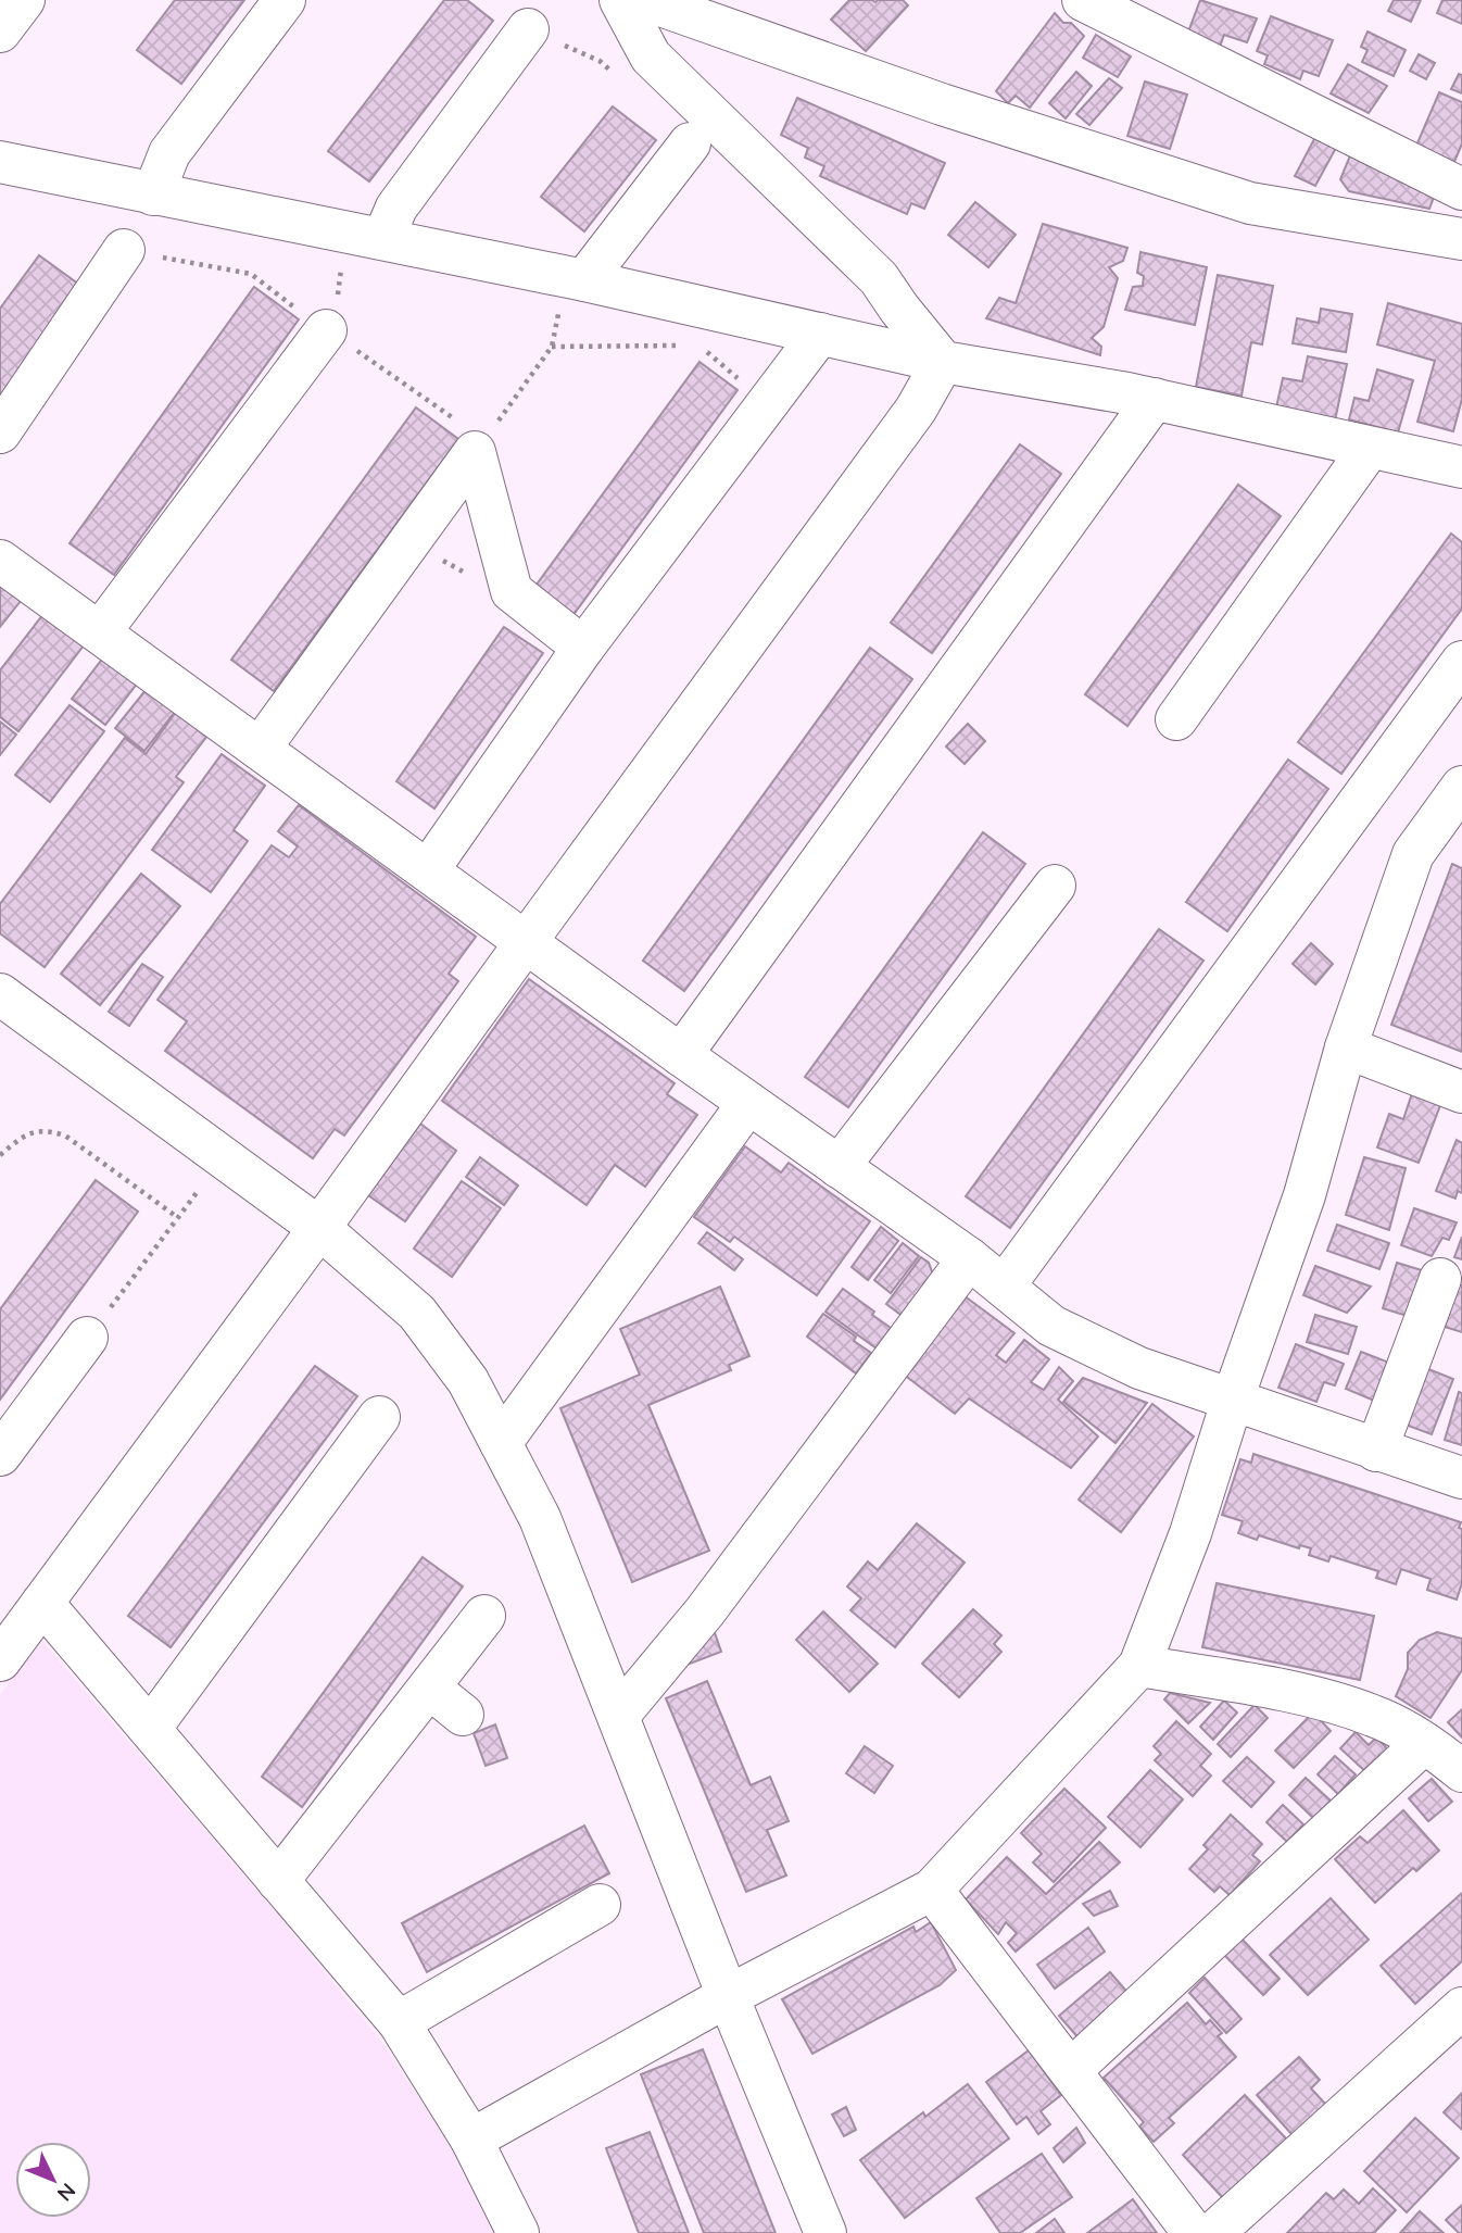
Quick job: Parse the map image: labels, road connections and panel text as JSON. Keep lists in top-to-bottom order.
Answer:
{
  "north": "bottom right"
}
